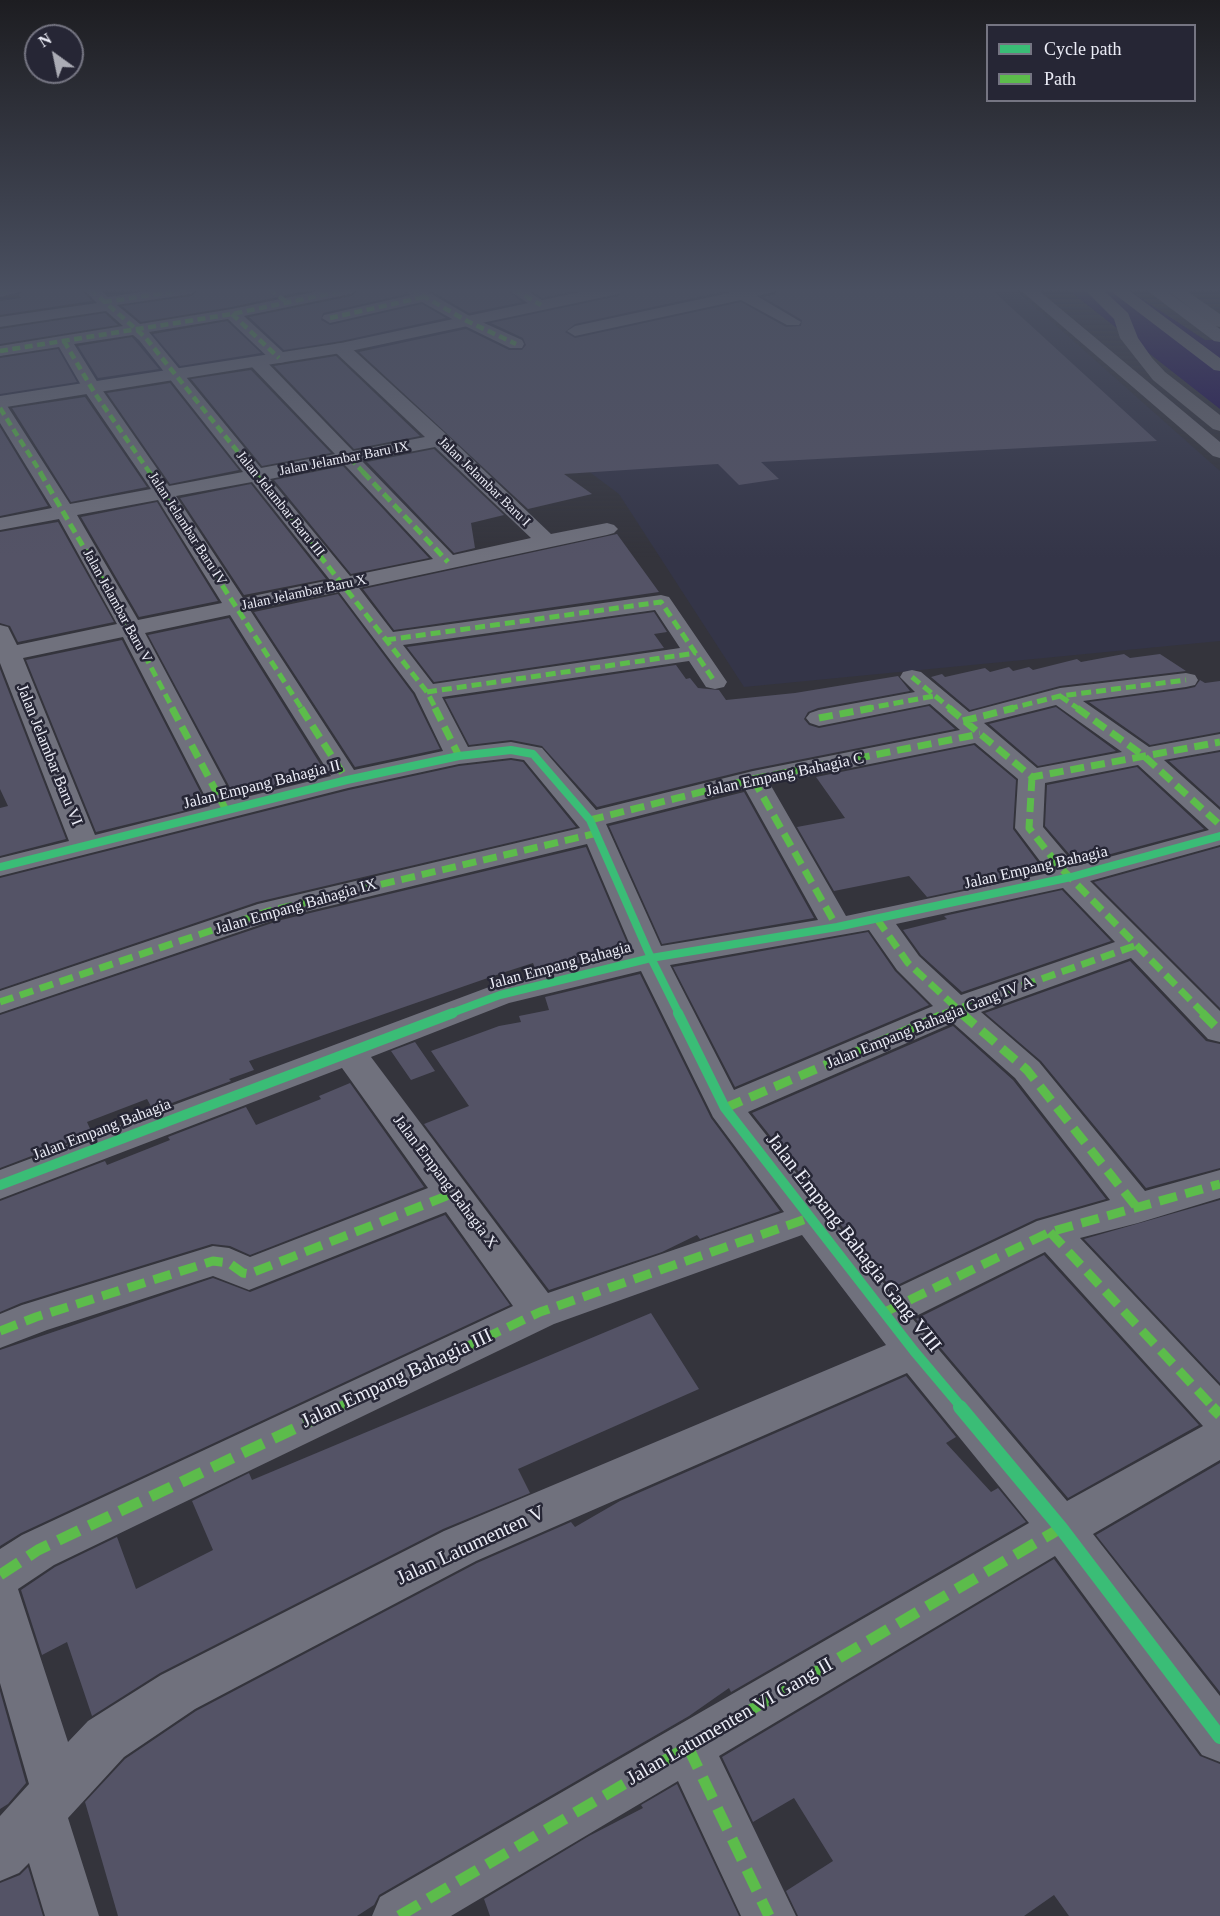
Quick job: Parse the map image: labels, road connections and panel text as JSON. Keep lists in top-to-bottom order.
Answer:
{
  "streets": {
    "street": [
      "Jalan Jelambar Baru IX",
      "Jalan Jelambar Baru I",
      "Jalan Jelambar Baru III",
      "Jalan Jelambar Baru IV",
      "Jalan Jelambar Baru X",
      "Jalan Jelambar Baru V",
      "Jalan Jelambar Baru VI",
      "Jalan Empang Bahagia C",
      "Jalan Empang Bahagia II",
      "Jalan Empang Bahagia",
      "Jalan Empang Bahagia IX",
      "Jalan Empang Bahagia Gang IV A",
      "Jalan Empang Bahagia X",
      "Jalan Empang Bahagia Gang VIII",
      "Jalan Empang Bahagia III",
      "Jalan Latumenten V",
      "Jalan Latumenten VI Gang II"
    ]
  },
  "crossings": [
    ["Jalan Jelambar Baru IX", "Jalan Jelambar Baru I"],
    ["Jalan Jelambar Baru IX", "Jalan Jelambar Baru III"],
    ["Jalan Jelambar Baru IX", "Jalan Jelambar Baru IV"],
    ["Jalan Jelambar Baru IX", "Jalan Jelambar Baru V"],
    ["Jalan Jelambar Baru I", "Jalan Jelambar Baru X"],
    ["Jalan Jelambar Baru III", "Jalan Jelambar Baru X"],
    ["Jalan Jelambar Baru III", "Jalan Empang Bahagia II"],
    ["Jalan Jelambar Baru IV", "Jalan Jelambar Baru X"],
    ["Jalan Jelambar Baru IV", "Jalan Empang Bahagia II"],
    ["Jalan Jelambar Baru X", "Jalan Jelambar Baru V"],
    ["Jalan Jelambar Baru X", "Jalan Jelambar Baru VI"],
    ["Jalan Jelambar Baru V", "Jalan Empang Bahagia II"],
    ["Jalan Jelambar Baru VI", "Jalan Empang Bahagia II"],
    ["Jalan Empang Bahagia C", "Jalan Empang Bahagia IX"],
    ["Jalan Empang Bahagia C", "Jalan Empang Bahagia Gang VIII"],
    ["Jalan Empang Bahagia II", "Jalan Empang Bahagia Gang VIII"],
    ["Jalan Empang Bahagia", "Jalan Empang Bahagia X"],
    ["Jalan Empang Bahagia", "Jalan Empang Bahagia Gang VIII"],
    ["Jalan Empang Bahagia IX", "Jalan Empang Bahagia Gang VIII"],
    ["Jalan Empang Bahagia Gang IV A", "Jalan Empang Bahagia Gang VIII"],
    ["Jalan Empang Bahagia X", "Jalan Empang Bahagia III"],
    ["Jalan Empang Bahagia Gang VIII", "Jalan Empang Bahagia III"],
    ["Jalan Empang Bahagia Gang VIII", "Jalan Latumenten V"],
    ["Jalan Empang Bahagia Gang VIII", "Jalan Latumenten VI Gang II"]
  ],
  "legend": ["Cycle path", "Path"],
  "north": "top left"
}
